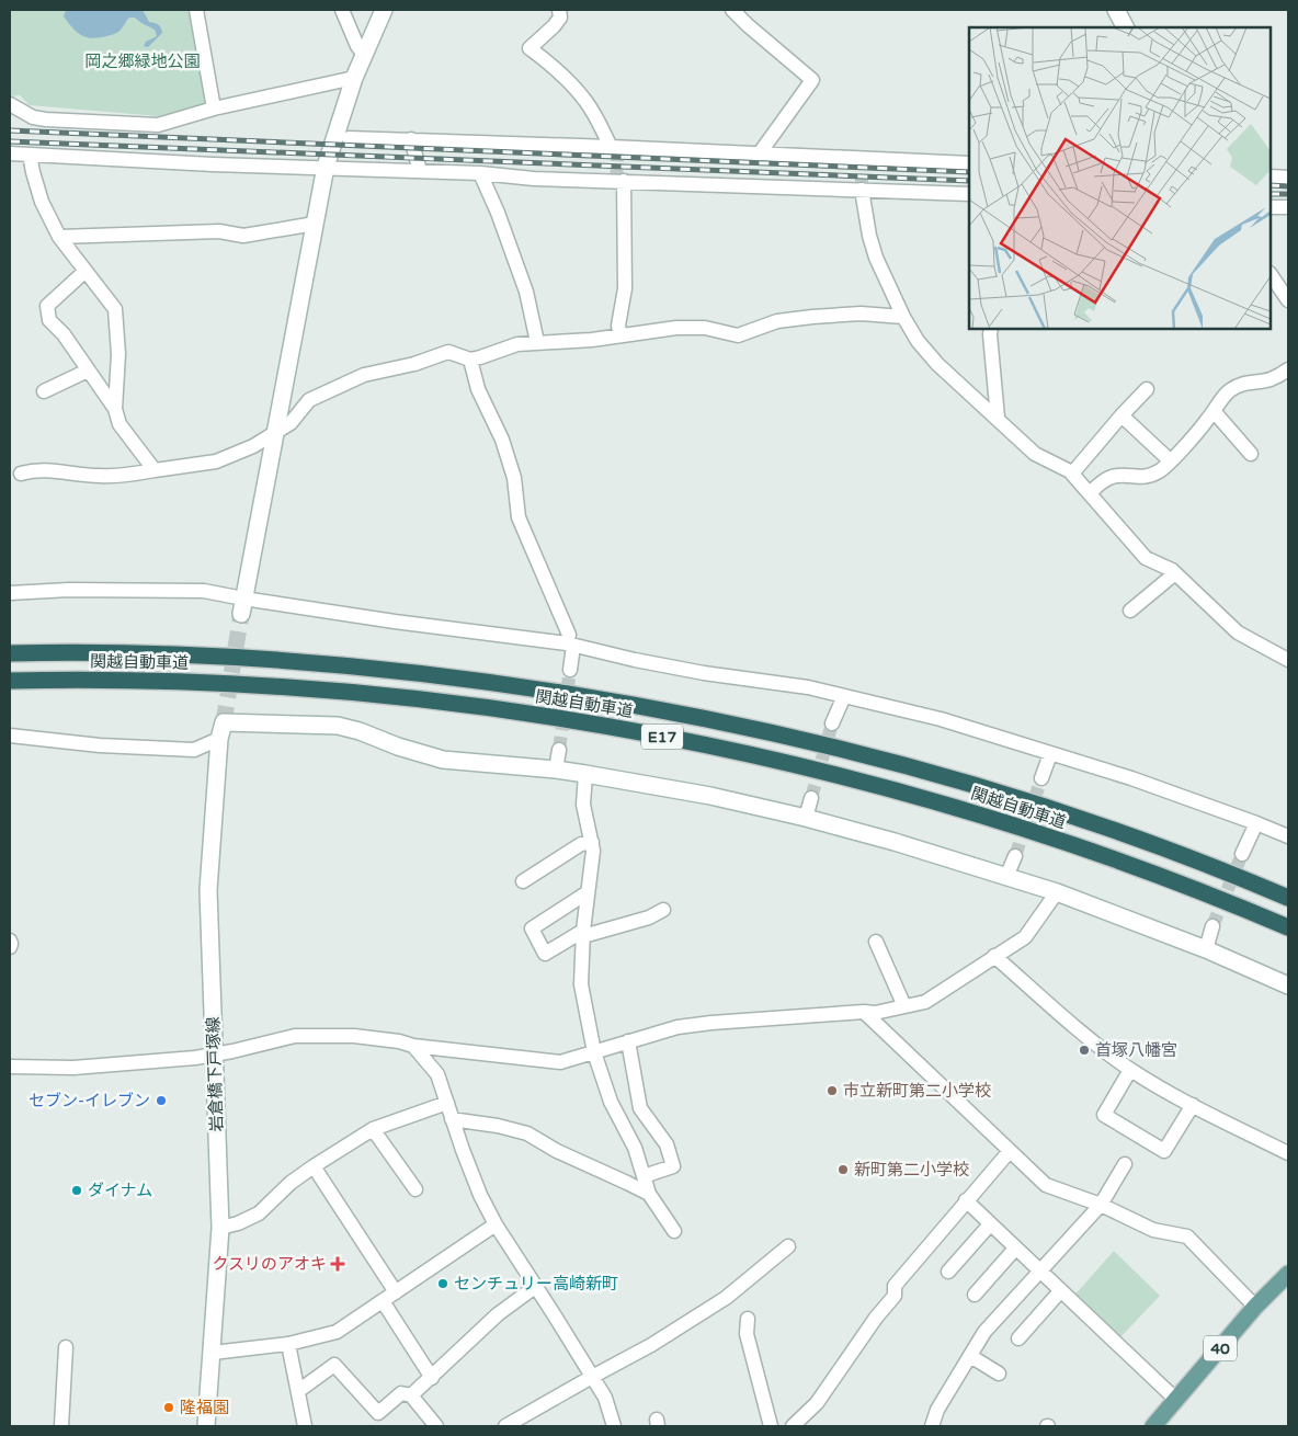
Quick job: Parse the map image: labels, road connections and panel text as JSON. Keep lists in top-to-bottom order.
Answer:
{
  "streets": {
    "highway": ["関越自動車道", "E17"],
    "main road": ["40"],
    "street": ["岩倉橋下戸塚線"]
  },
  "parks": ["岡之郷緑地公園"],
  "places": {
    "other": [
      "首塚八幡宮",
      "市立新町第二小学校",
      "セブン-イレブン",
      "新町第二小学校",
      "ダイナム",
      "センチュリー高崎新町",
      "隆福園"
    ],
    "health": ["クスリのアオキ"]
  }
}
